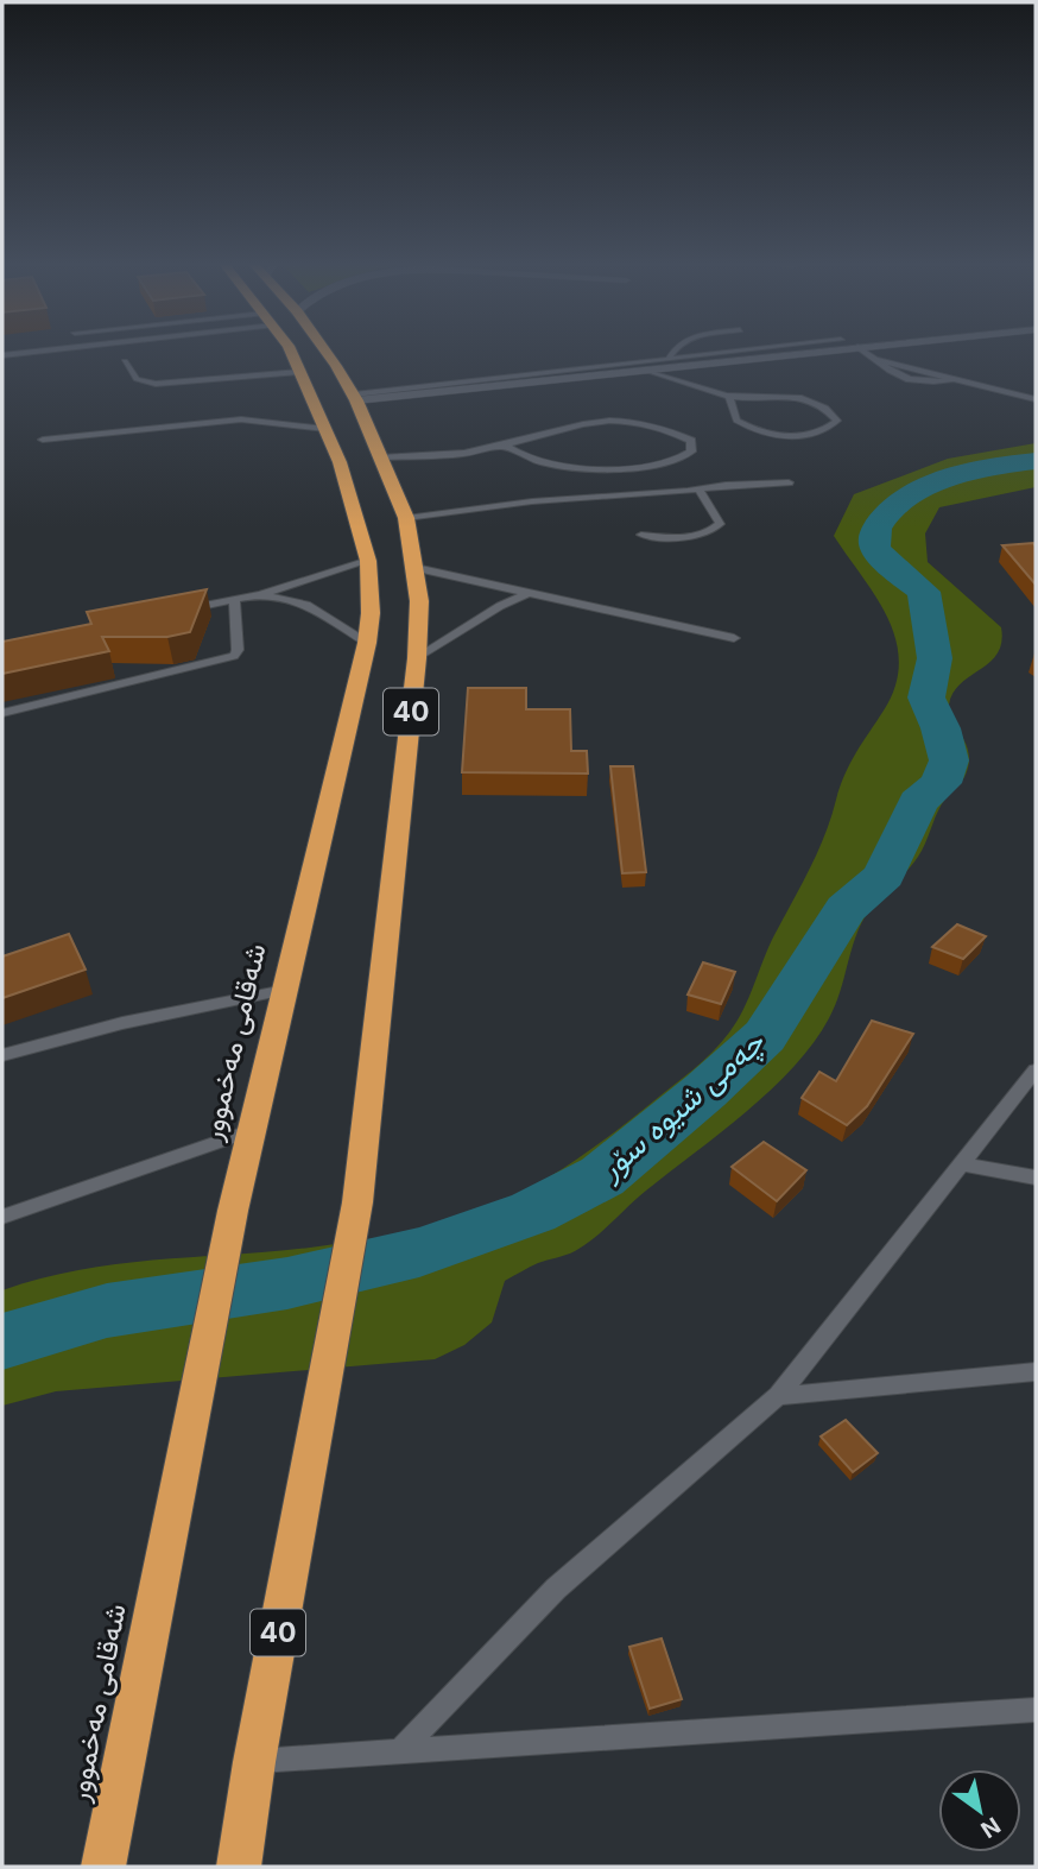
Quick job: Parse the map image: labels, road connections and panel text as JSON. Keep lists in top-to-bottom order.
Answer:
{
  "streets": {
    "highway": ["40", "شەقامی مەخموور"]
  },
  "water": ["چەمی شیوە سۆر"],
  "north": "bottom right"
}
